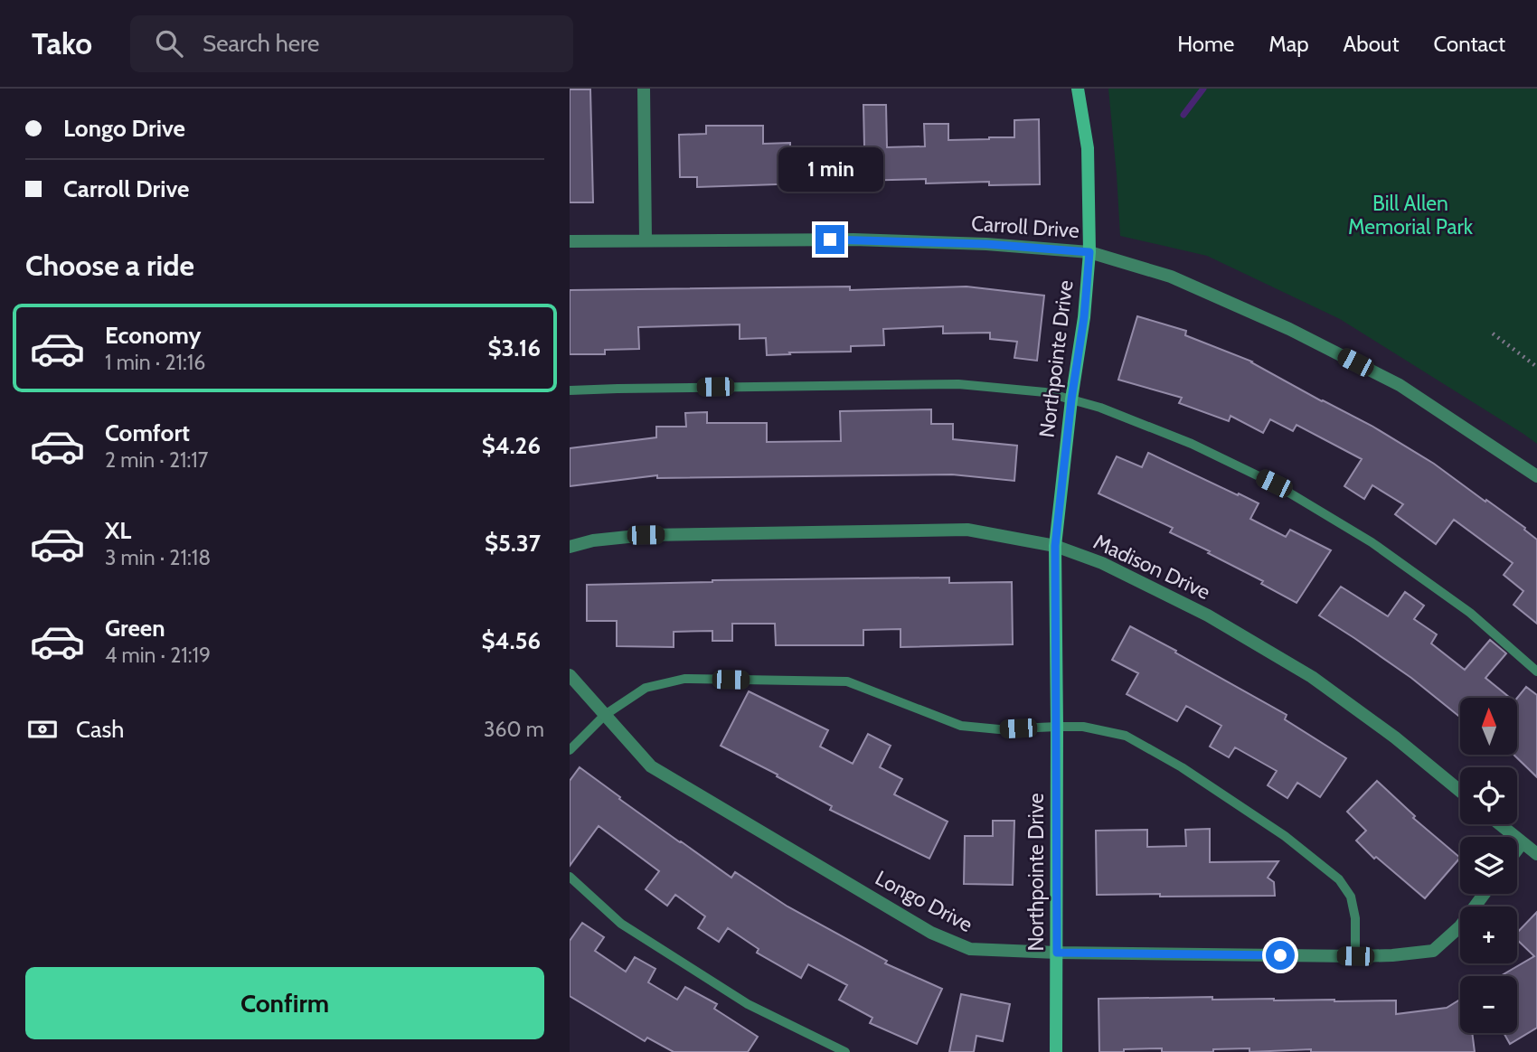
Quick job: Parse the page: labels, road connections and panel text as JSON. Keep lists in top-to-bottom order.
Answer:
{
  "streets": {
    "street": [
      "Carroll Drive",
      "Northpointe Drive",
      "Madison Drive",
      "Longo Drive"
    ]
  },
  "crossings": [
    ["Carroll Drive", "Northpointe Drive"],
    ["Northpointe Drive", "Madison Drive"],
    ["Northpointe Drive", "Longo Drive"]
  ],
  "parks": ["Bill Allen Memorial Park"],
  "north": "top",
  "page": {
    "header": "Tako",
    "search": "Search here",
    "nav": [
      "Home",
      "Map",
      "About",
      "Contact"
    ],
    "banner": ["Longo Drive", "Carroll Drive"],
    "bubble": "1 min",
    "heading": "Choose a ride",
    "list": [
      {
        "name": "Economy",
        "note": "1 min · 21:16",
        "value": "$3.16"
      },
      {
        "name": "Comfort",
        "note": "2 min · 21:17",
        "value": "$4.26"
      },
      {
        "name": "XL",
        "note": "3 min · 21:18",
        "value": "$5.37"
      },
      {
        "name": "Green",
        "note": "4 min · 21:19",
        "value": "$4.56"
      }
    ],
    "pay": ["Cash", "360 m"],
    "map_buttons": ["+", "−"],
    "buttons": "Confirm"
  }
}
